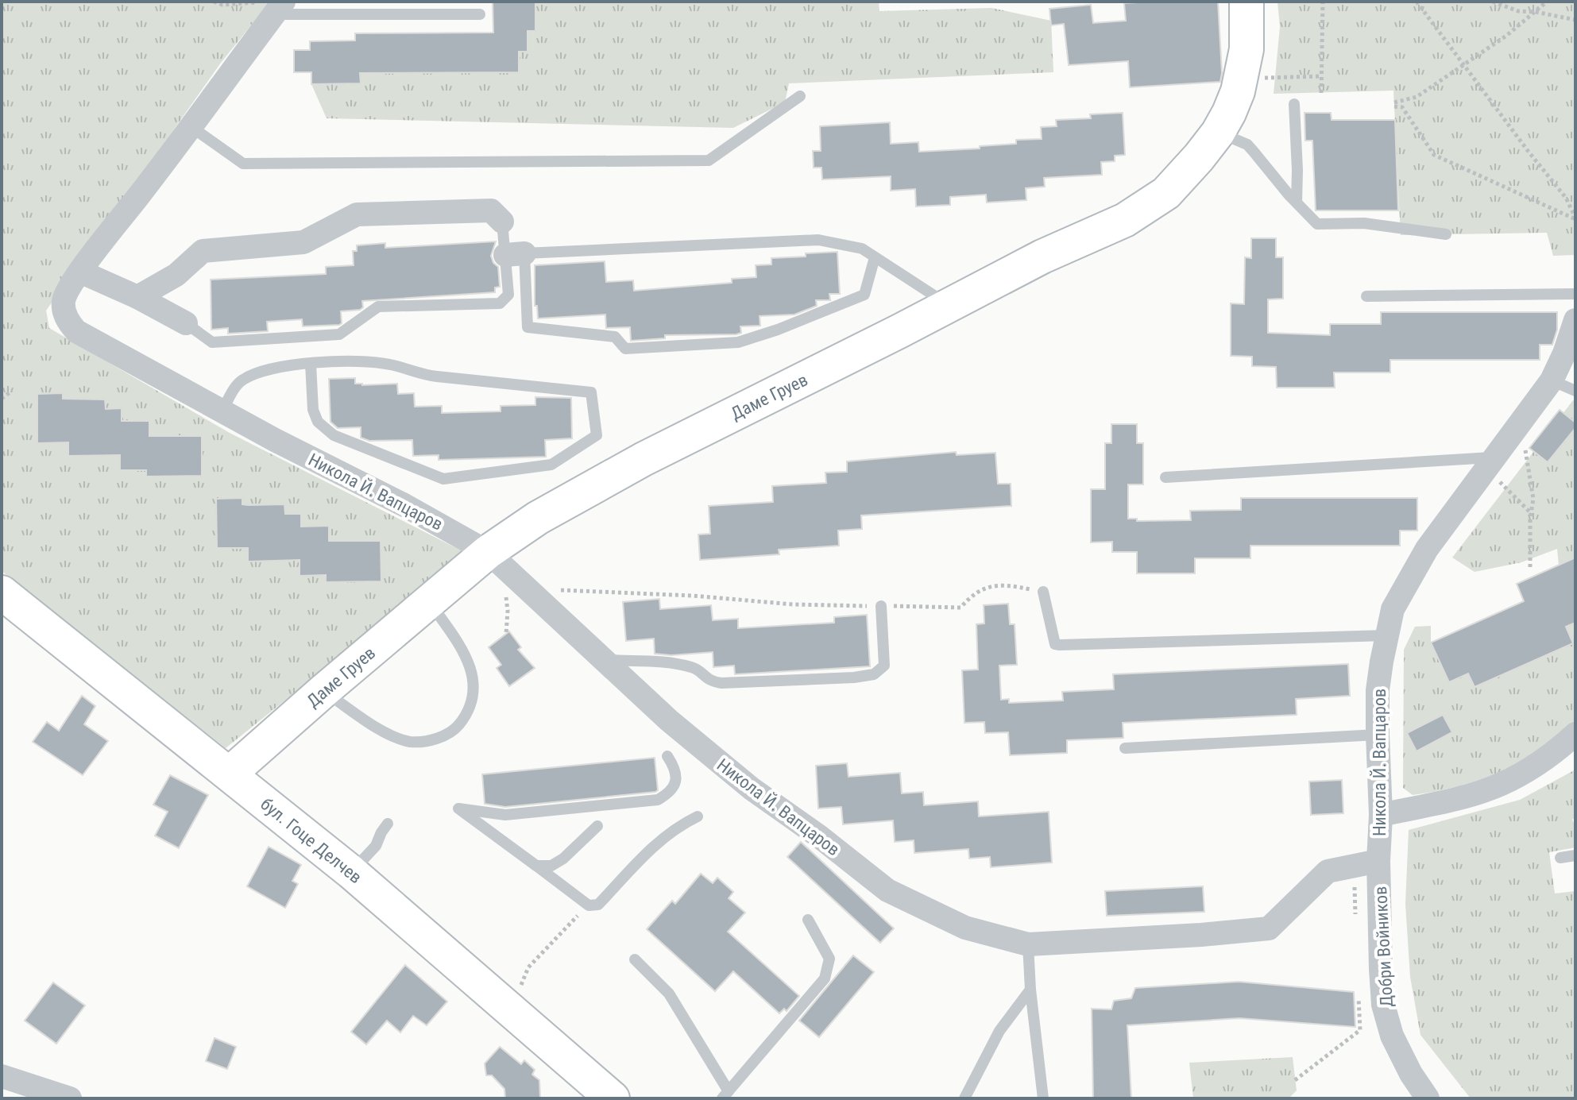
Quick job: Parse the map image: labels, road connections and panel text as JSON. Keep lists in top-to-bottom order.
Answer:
{
  "streets": {
    "main road": ["Даме Груев", "бул. Гоце Делчев"],
    "street": ["Никола Й. Вапцаров", "Добри Войников"]
  },
  "crossings": [
    ["Даме Груев", "Никола Й. Вапцаров"],
    ["Даме Груев", "бул. Гоце Делчев"],
    ["Никола Й. Вапцаров", "Добри Войников"]
  ]
}
